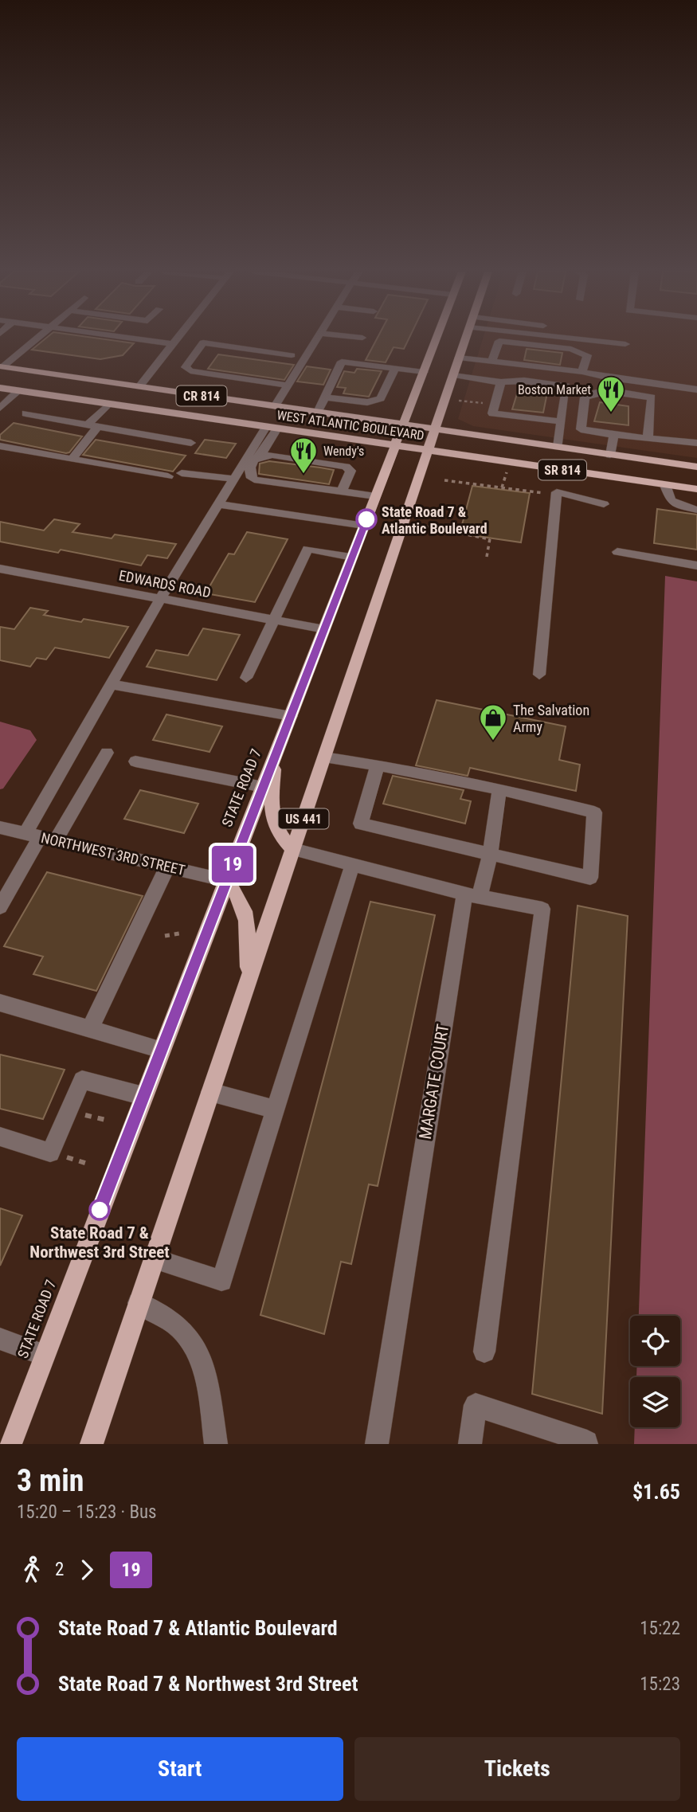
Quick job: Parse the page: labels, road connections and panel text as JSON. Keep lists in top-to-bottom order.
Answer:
{
  "streets": {
    "main road": [
      "CR 814",
      "WEST ATLANTIC BOULEVARD",
      "SR 814",
      "STATE ROAD 7",
      "US 441"
    ],
    "street": ["EDWARDS ROAD", "NORTHWEST 3RD STREET", "MARGATE COURT"]
  },
  "crossings": [
    ["WEST ATLANTIC BOULEVARD", "STATE ROAD 7"],
    ["WEST ATLANTIC BOULEVARD", "US 441"],
    ["EDWARDS ROAD", "STATE ROAD 7"],
    ["STATE ROAD 7", "NORTHWEST 3RD STREET"]
  ],
  "places": {
    "restaurant": ["Boston Market", "Wendy's"],
    "other": ["State Road 7 & Atlantic Boulevard", "State Road 7 & Northwest 3rd Street"],
    "shop": ["The Salvation Army"]
  },
  "lines": ["bus line 19"],
  "page": {
    "on_map": "19",
    "heading": ["3 min", "15:20 – 15:23 · Bus", "$1.65"],
    "legs": ["2", "19"],
    "list": [
      {
        "name": "State Road 7 & Atlantic Boulevard",
        "value": "15:22"
      },
      {
        "name": "State Road 7 & Northwest 3rd Street",
        "value": "15:23"
      }
    ],
    "buttons": ["Start", "Tickets"]
  }
}
